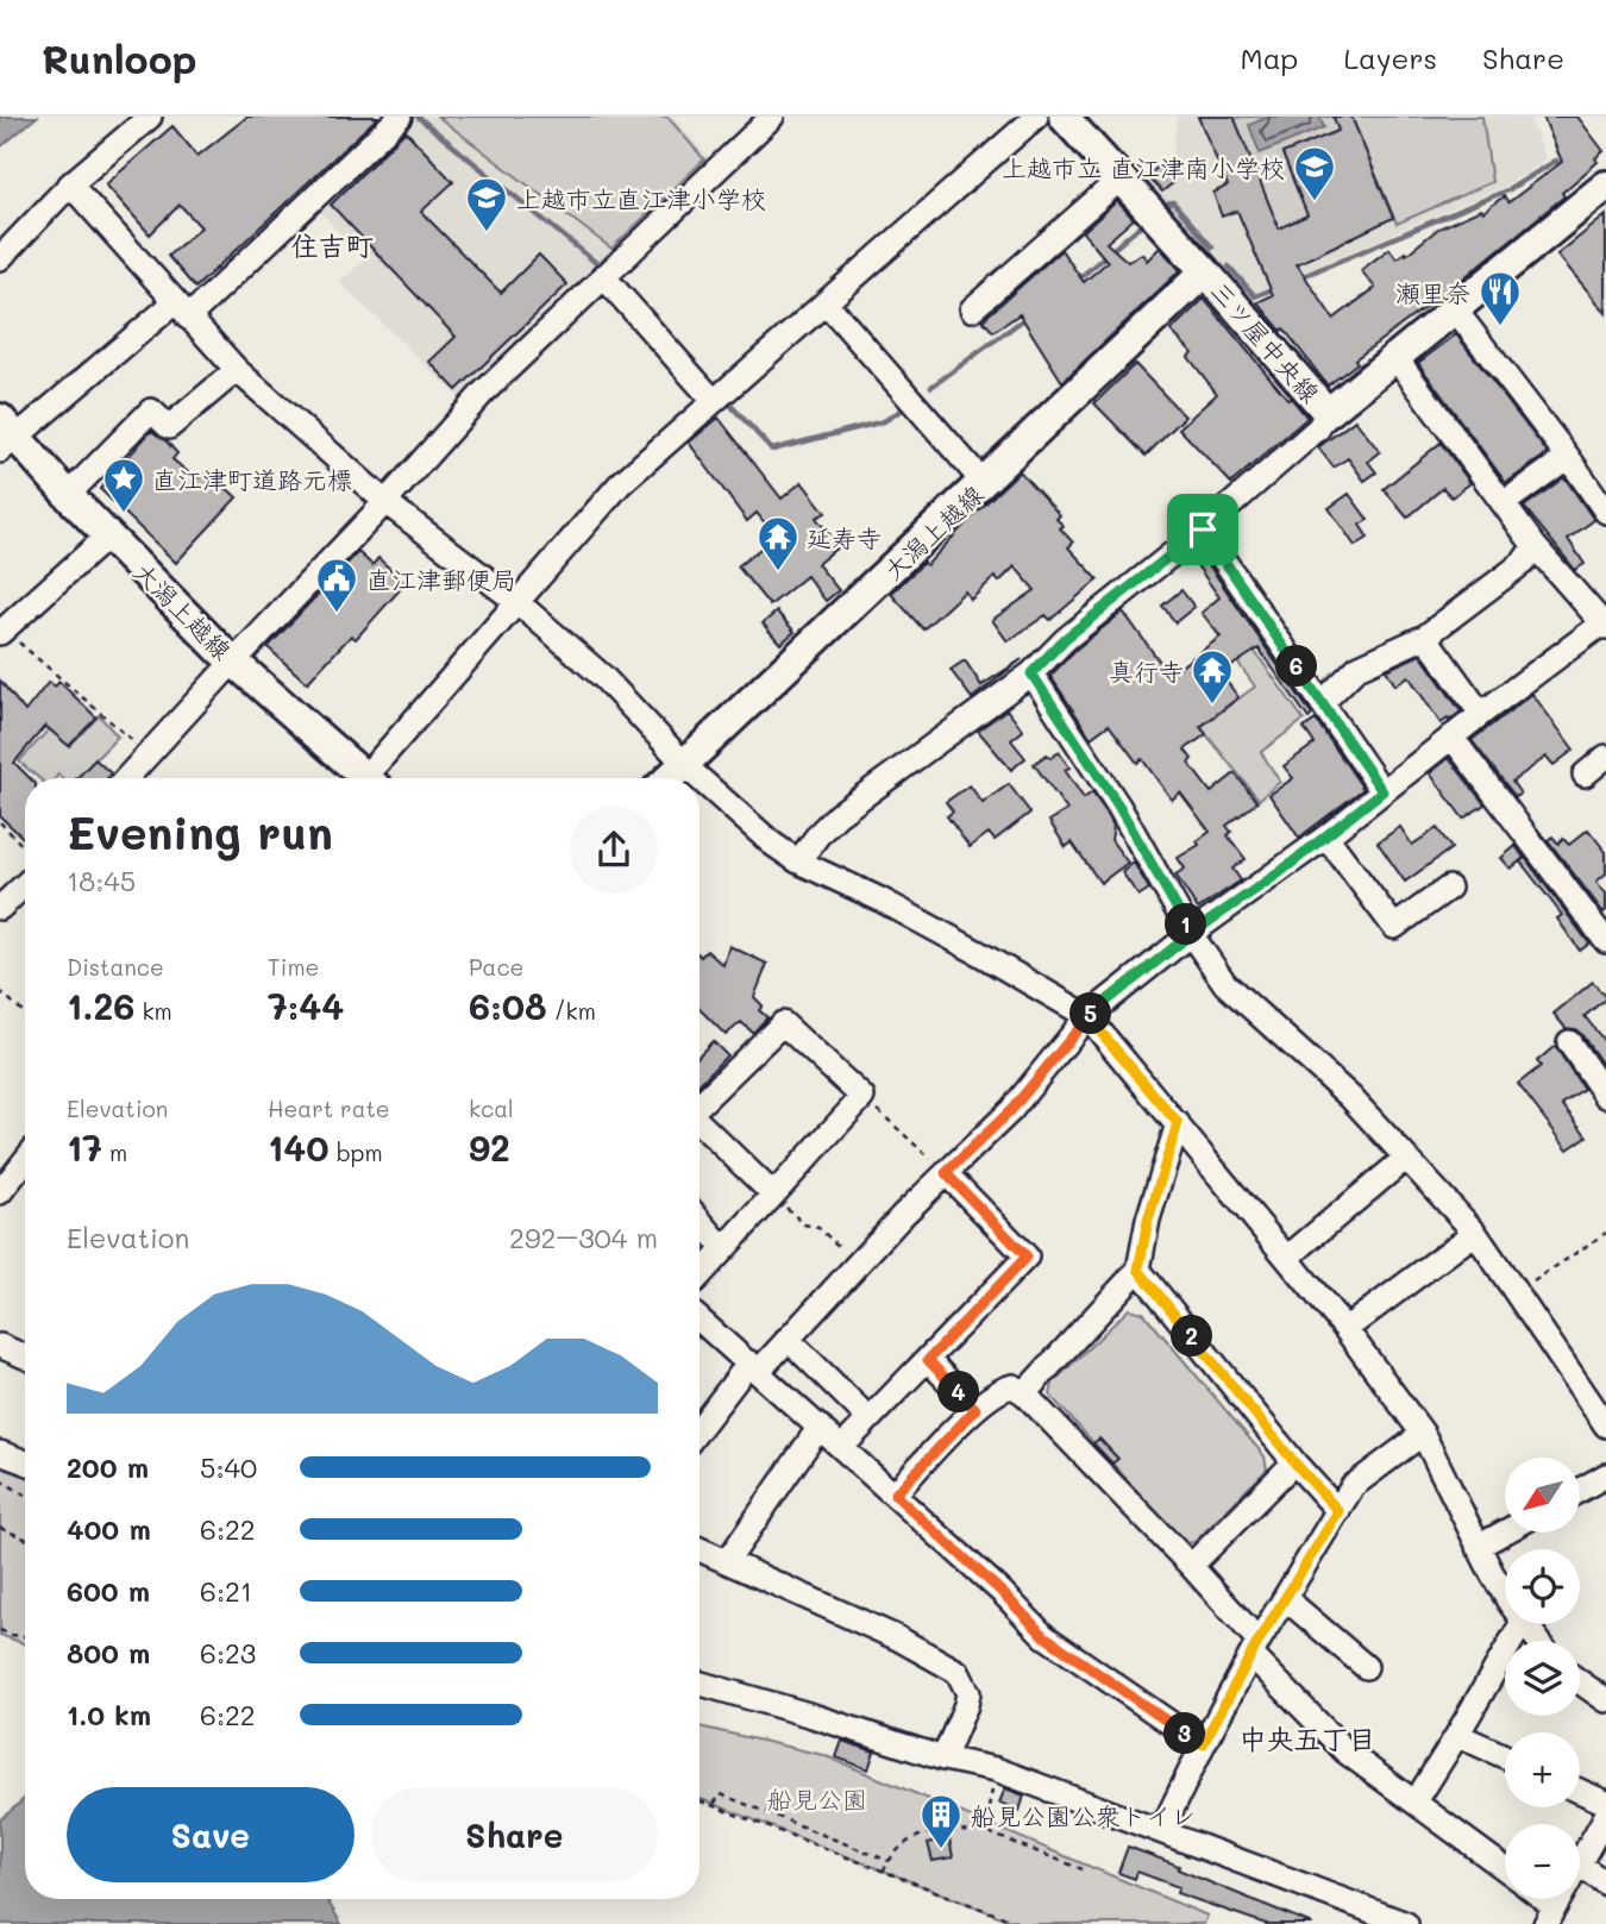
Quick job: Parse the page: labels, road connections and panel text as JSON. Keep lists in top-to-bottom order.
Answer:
{
  "streets": {
    "main road": ["三ツ屋中央線", "大潟上越線"]
  },
  "crossings": [
    ["三ツ屋中央線", "大潟上越線"]
  ],
  "districts": ["住吉町", "中央五丁目"],
  "parks": ["船見公園"],
  "places": {
    "school or university": ["上越市立 直江津南小学校", "上越市立直江津小学校"],
    "restaurant": ["瀬里奈"],
    "place": ["直江津町道路元標"],
    "temple": ["延寿寺", "真行寺"],
    "public building": ["直江津郵便局"],
    "building": ["船見公園公衆トイレ"]
  },
  "north": "bottom left",
  "page": {
    "header": "Runloop",
    "nav": ["Map", "Layers", "Share"],
    "pins": [
      "6",
      "1",
      "5",
      "2",
      "4",
      "3"
    ],
    "heading": ["Evening run", "18:45"],
    "stats": [
      ["Distance", "1.26 km"],
      ["Time", "7:44"],
      ["Pace", "6:08 /km"],
      ["Elevation", "17 m"],
      ["Heart rate", "140 bpm"],
      ["kcal", "92"]
    ],
    "chart": ["Elevation", "292–304 m"],
    "list": [
      {
        "name": "200 m",
        "note": "5:40"
      },
      {
        "name": "400 m",
        "note": "6:22"
      },
      {
        "name": "600 m",
        "note": "6:21"
      },
      {
        "name": "800 m",
        "note": "6:23"
      },
      {
        "name": "1.0 km",
        "note": "6:22"
      }
    ],
    "map_buttons": ["+", "−"],
    "buttons": ["Save", "Share"]
  }
}
